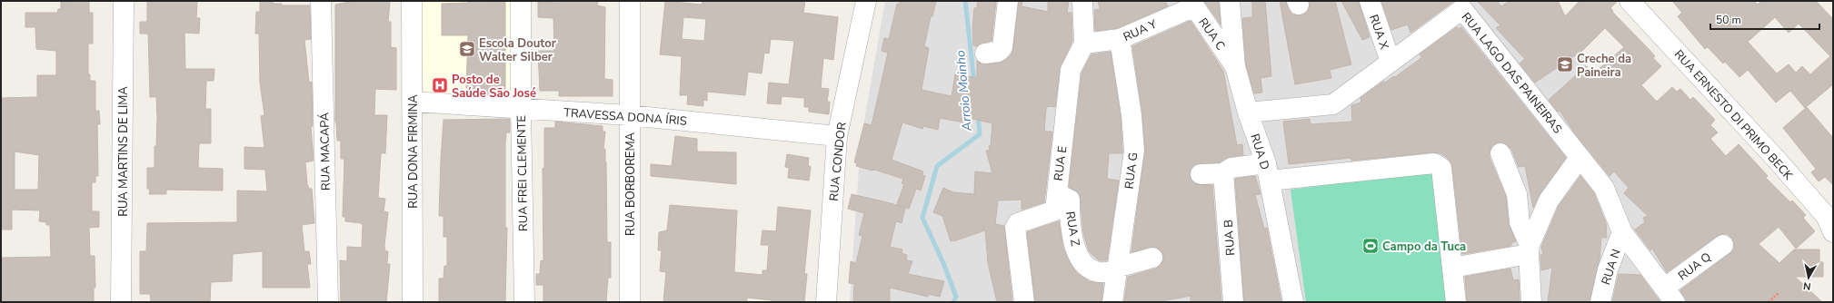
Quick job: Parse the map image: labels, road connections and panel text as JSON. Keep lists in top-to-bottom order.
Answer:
{
  "streets": {
    "street": [
      "RUA Y",
      "RUA X",
      "RUA C",
      "RUA LAGO DAS PAINEIRAS",
      "RUA ERNESTO DI PRIMO BECK",
      "TRAVESSA DONA ÍRIS",
      "RUA MARTINS DE LIMA",
      "RUA MACAPÁ",
      "RUA DONA FIRMINA",
      "RUA D",
      "RUA CONDOR",
      "RUA E",
      "RUA G",
      "RUA FREI CLEMENTE",
      "RUA BORBOREMA",
      "RUA Z",
      "RUA B",
      "RUA Q",
      "RUA N"
    ]
  },
  "crossings": [
    ["RUA Y", "RUA C"],
    ["RUA Y", "RUA E"],
    ["RUA Y", "RUA G"],
    ["RUA X", "RUA LAGO DAS PAINEIRAS"],
    ["RUA C", "RUA D"],
    ["RUA LAGO DAS PAINEIRAS", "RUA D"],
    ["RUA LAGO DAS PAINEIRAS", "RUA Q"],
    ["RUA LAGO DAS PAINEIRAS", "RUA N"],
    ["TRAVESSA DONA ÍRIS", "RUA DONA FIRMINA"],
    ["TRAVESSA DONA ÍRIS", "RUA CONDOR"],
    ["TRAVESSA DONA ÍRIS", "RUA FREI CLEMENTE"],
    ["TRAVESSA DONA ÍRIS", "RUA BORBOREMA"],
    ["RUA E", "RUA Z"],
    ["RUA G", "RUA Z"]
  ],
  "water": ["Arroio Moinho"],
  "places": {
    "school or university": ["Escola Doutor Walter Silber", "Creche da Paineira"],
    "hospital": ["Posto de Saúde São José"],
    "sports": ["Campo da Tuca"]
  },
  "scale_bar": "50 m",
  "north": "bottom"
}
